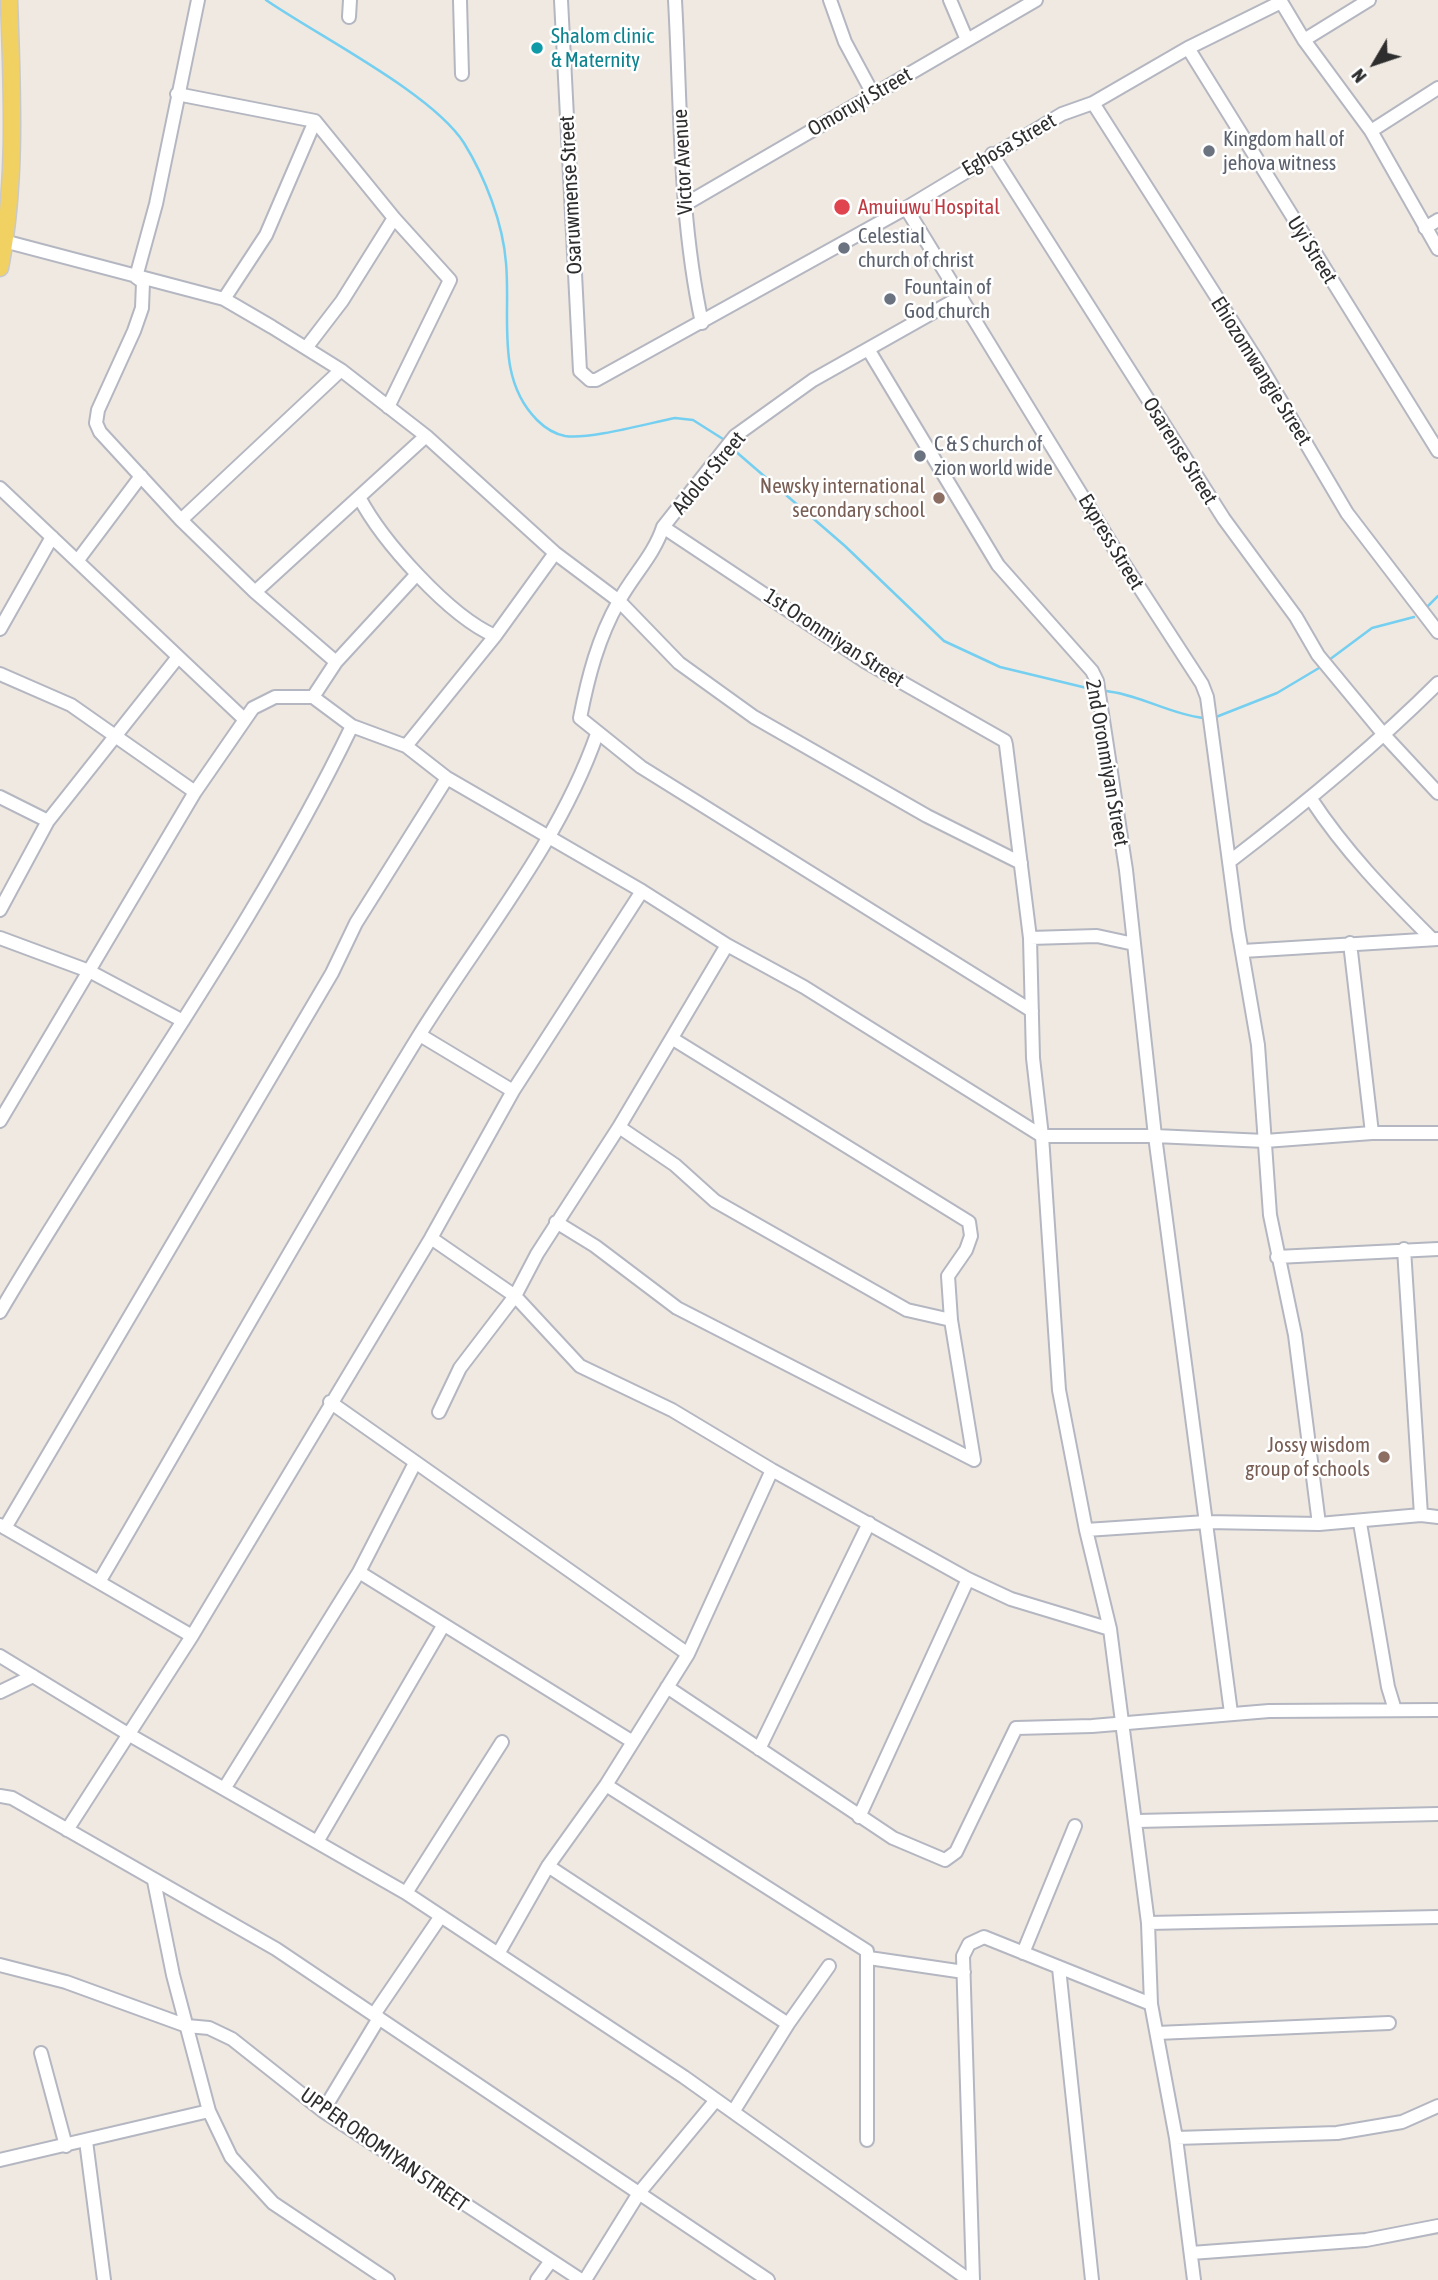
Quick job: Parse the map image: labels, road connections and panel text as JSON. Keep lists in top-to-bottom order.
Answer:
{
  "streets": {
    "street": [
      "Omoruyi Street",
      "Eghosa Street",
      "Victor Avenue",
      "Osaruwmense Street",
      "Uyi Street",
      "Ehiozomwangie Street",
      "Osarense Street",
      "Adolor Street",
      "Express Street",
      "1st Oronmiyan Street",
      "2nd Oronmiyan Street",
      "UPPER OROMIYAN STREET"
    ]
  },
  "crossings": [
    ["Omoruyi Street", "Victor Avenue"],
    ["Eghosa Street", "Victor Avenue"],
    ["Eghosa Street", "Osaruwmense Street"],
    ["Eghosa Street", "Uyi Street"],
    ["Eghosa Street", "Ehiozomwangie Street"],
    ["Eghosa Street", "Osarense Street"],
    ["Eghosa Street", "Express Street"],
    ["Adolor Street", "Express Street"],
    ["Adolor Street", "1st Oronmiyan Street"],
    ["Adolor Street", "2nd Oronmiyan Street"]
  ],
  "places": [
    "Shalom clinic & Maternity",
    "Kingdom hall of jehova witness",
    "Amuiuwu Hospital",
    "Celestial church of christ",
    "Fountain of God church",
    "C & S church of zion world wide",
    "Newsky international secondary school",
    "Jossy wisdom group of schools"
  ],
  "north": "bottom left"
}
